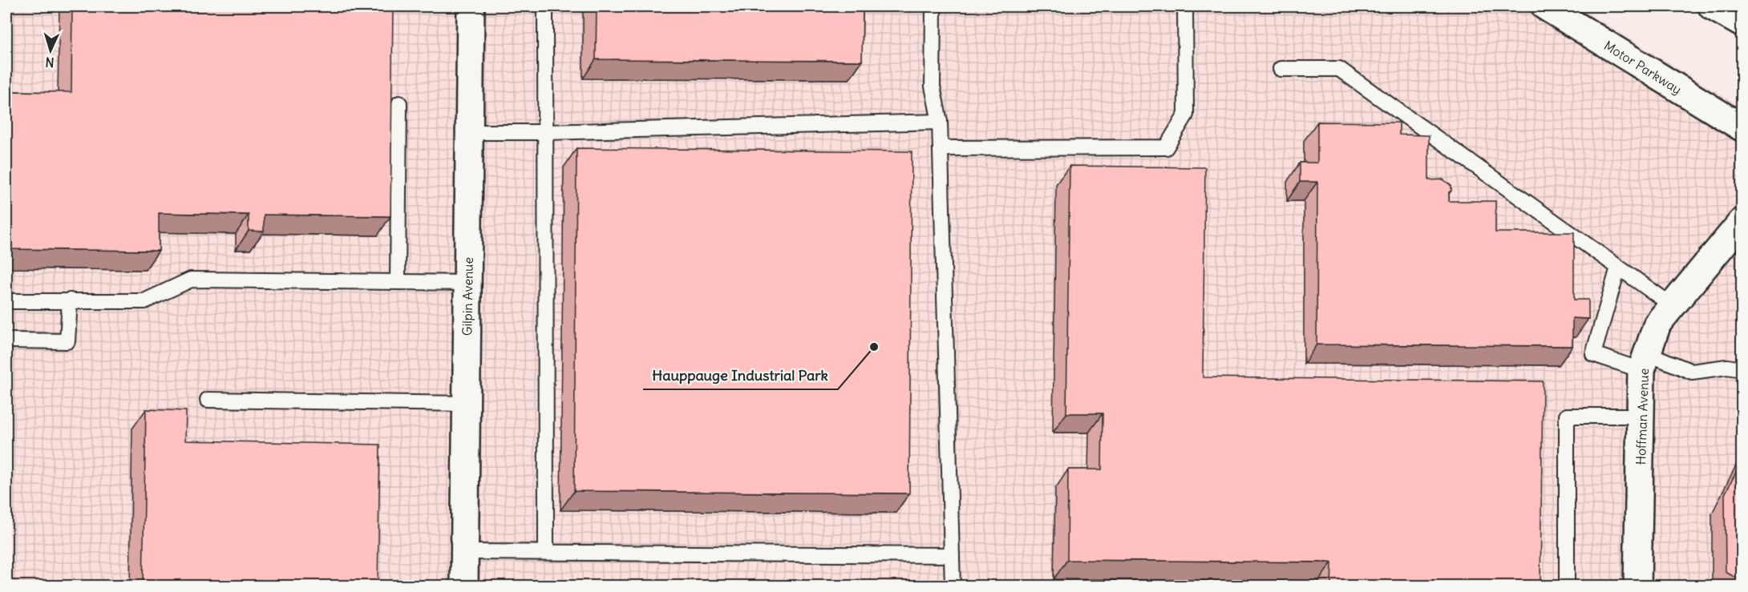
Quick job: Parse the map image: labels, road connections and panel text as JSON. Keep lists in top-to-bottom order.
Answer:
{
  "streets": {
    "street": ["Motor Parkway", "Gilpin Avenue", "Hoffman Avenue"]
  },
  "places": ["Hauppauge Industrial Park"],
  "north": "bottom"
}
